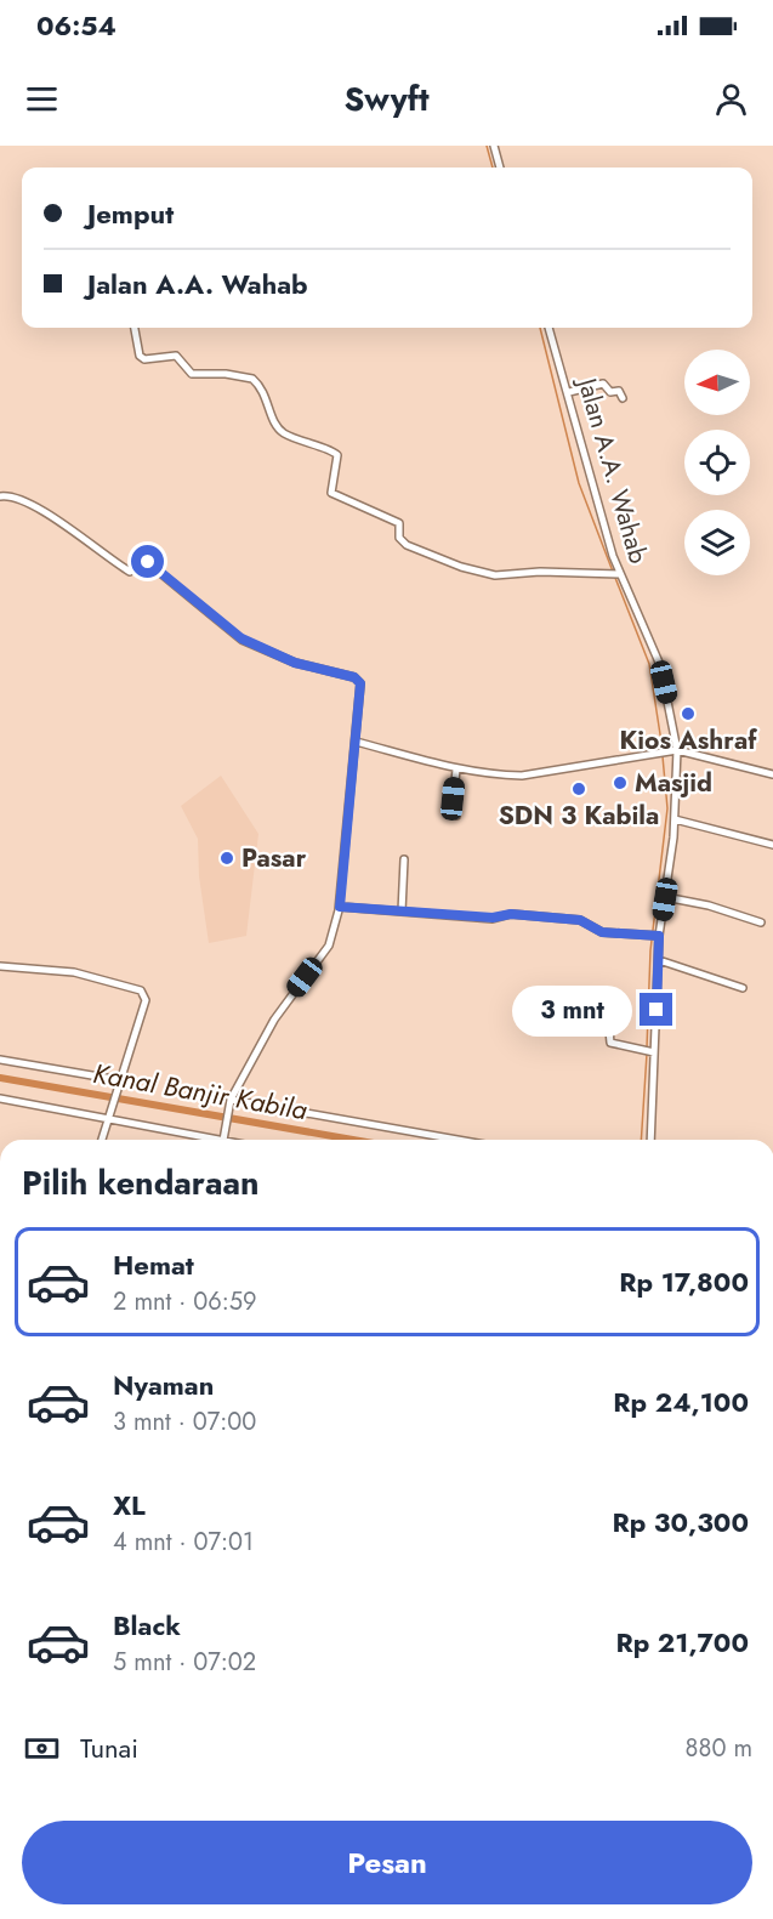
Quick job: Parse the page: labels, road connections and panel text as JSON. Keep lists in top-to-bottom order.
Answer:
{
  "streets": {
    "street": ["Jalan A.A. Wahab"]
  },
  "water": ["Kanal Banjir Kabila"],
  "places": [
    "Kios Ashraf",
    "Masjid",
    "SDN 3 Kabila",
    "Pasar"
  ],
  "north": "left",
  "page": {
    "status": "06:54",
    "header": "Swyft",
    "banner": ["Jemput", "Jalan A.A. Wahab"],
    "bubble": "3 mnt",
    "heading": "Pilih kendaraan",
    "list": [
      {
        "name": "Hemat",
        "note": "2 mnt · 06:59",
        "value": "Rp 17,800"
      },
      {
        "name": "Nyaman",
        "note": "3 mnt · 07:00",
        "value": "Rp 24,100"
      },
      {
        "name": "XL",
        "note": "4 mnt · 07:01",
        "value": "Rp 30,300"
      },
      {
        "name": "Black",
        "note": "5 mnt · 07:02",
        "value": "Rp 21,700"
      }
    ],
    "pay": ["Tunai", "880 m"],
    "buttons": "Pesan"
  }
}
